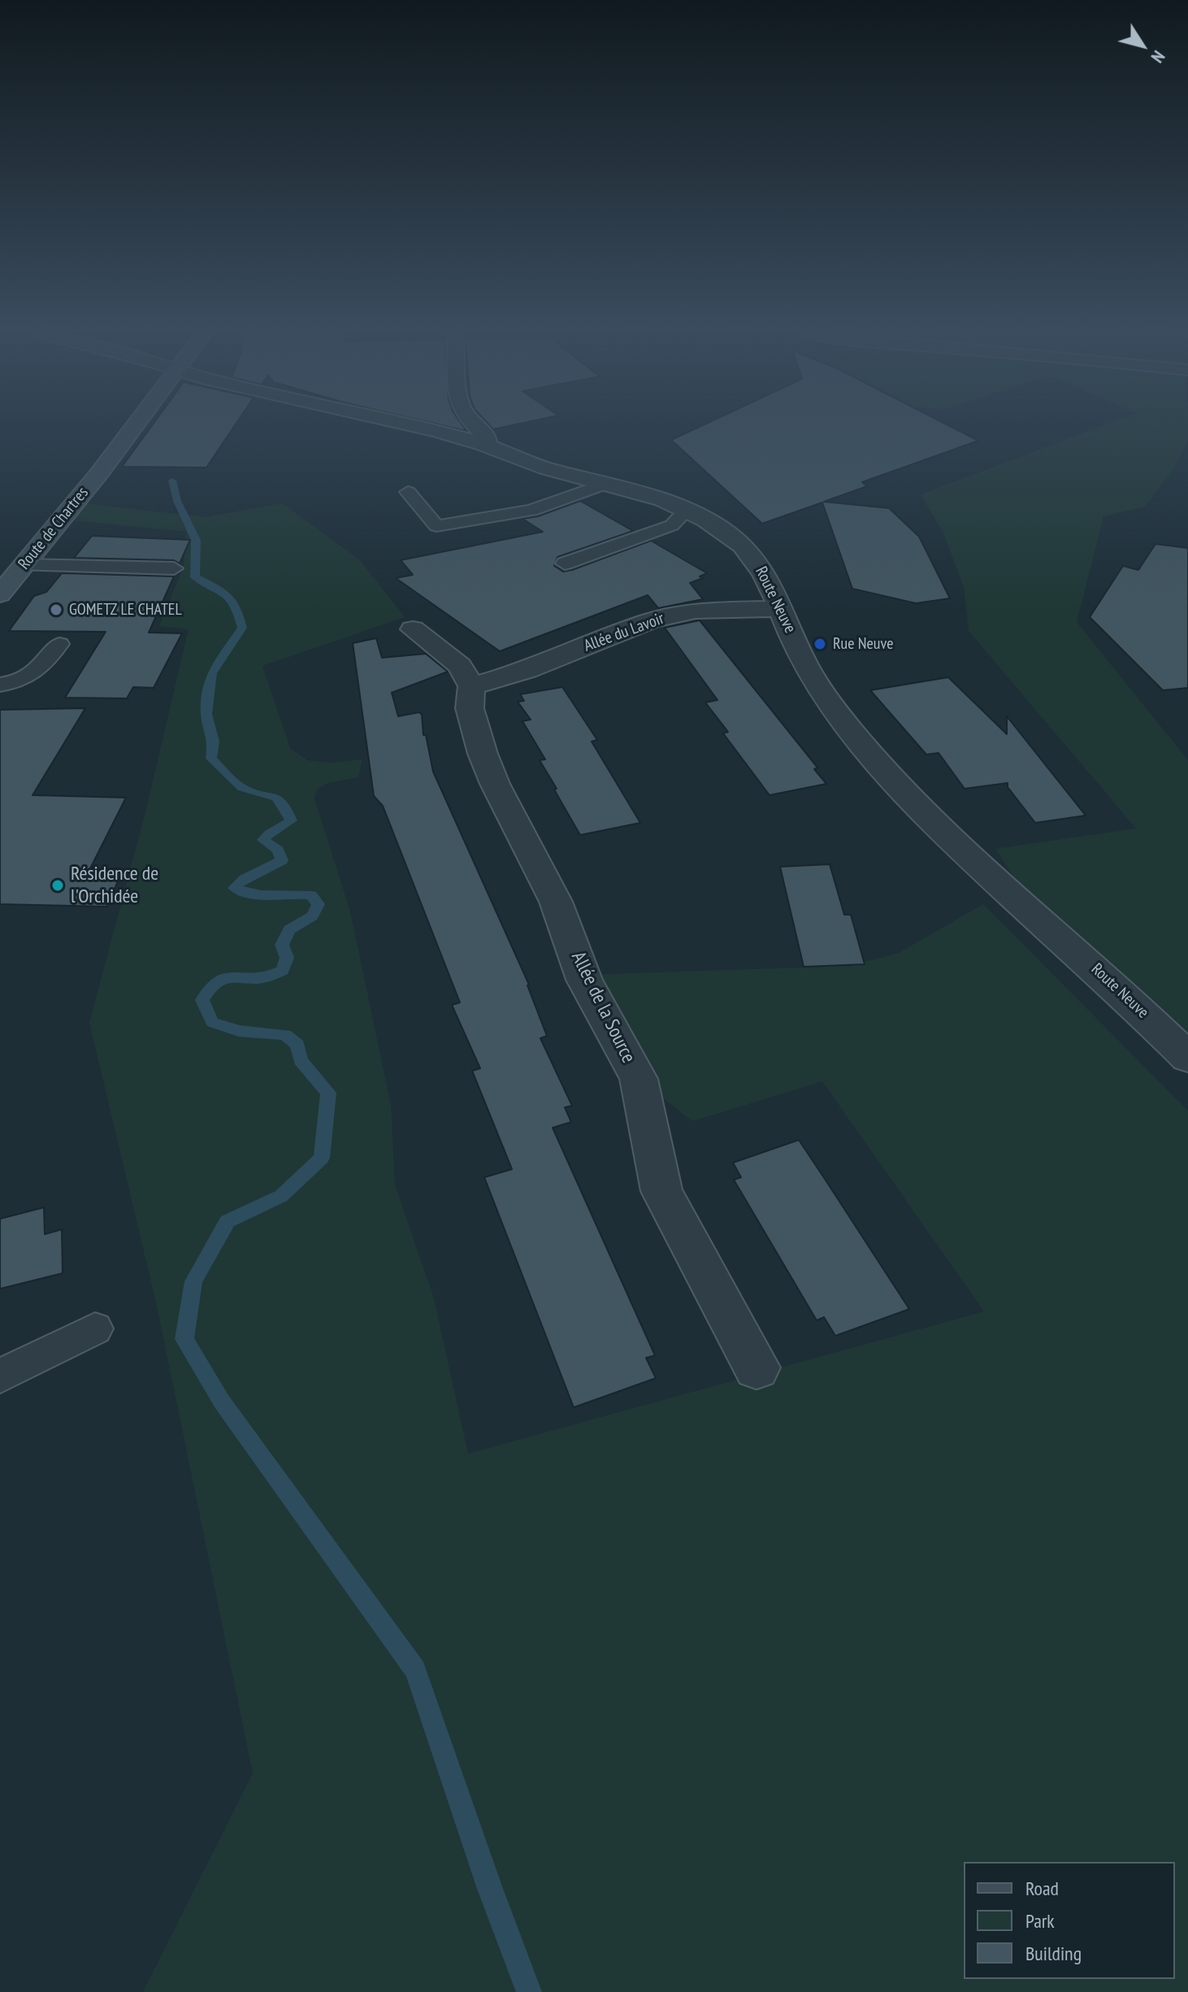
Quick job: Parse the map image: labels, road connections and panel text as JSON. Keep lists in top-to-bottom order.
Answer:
{
  "streets": {
    "main road": ["Route de Chartres"],
    "street": ["Route Neuve", "Allée du Lavoir", "Allée de la Source"]
  },
  "crossings": [
    ["Route Neuve", "Allée du Lavoir"],
    ["Allée du Lavoir", "Allée de la Source"]
  ],
  "places": ["GOMETZ LE CHATEL", "Rue Neuve", "Résidence de l'Orchidée"],
  "legend": ["Road", "Park", "Building"],
  "north": "bottom right"
}
